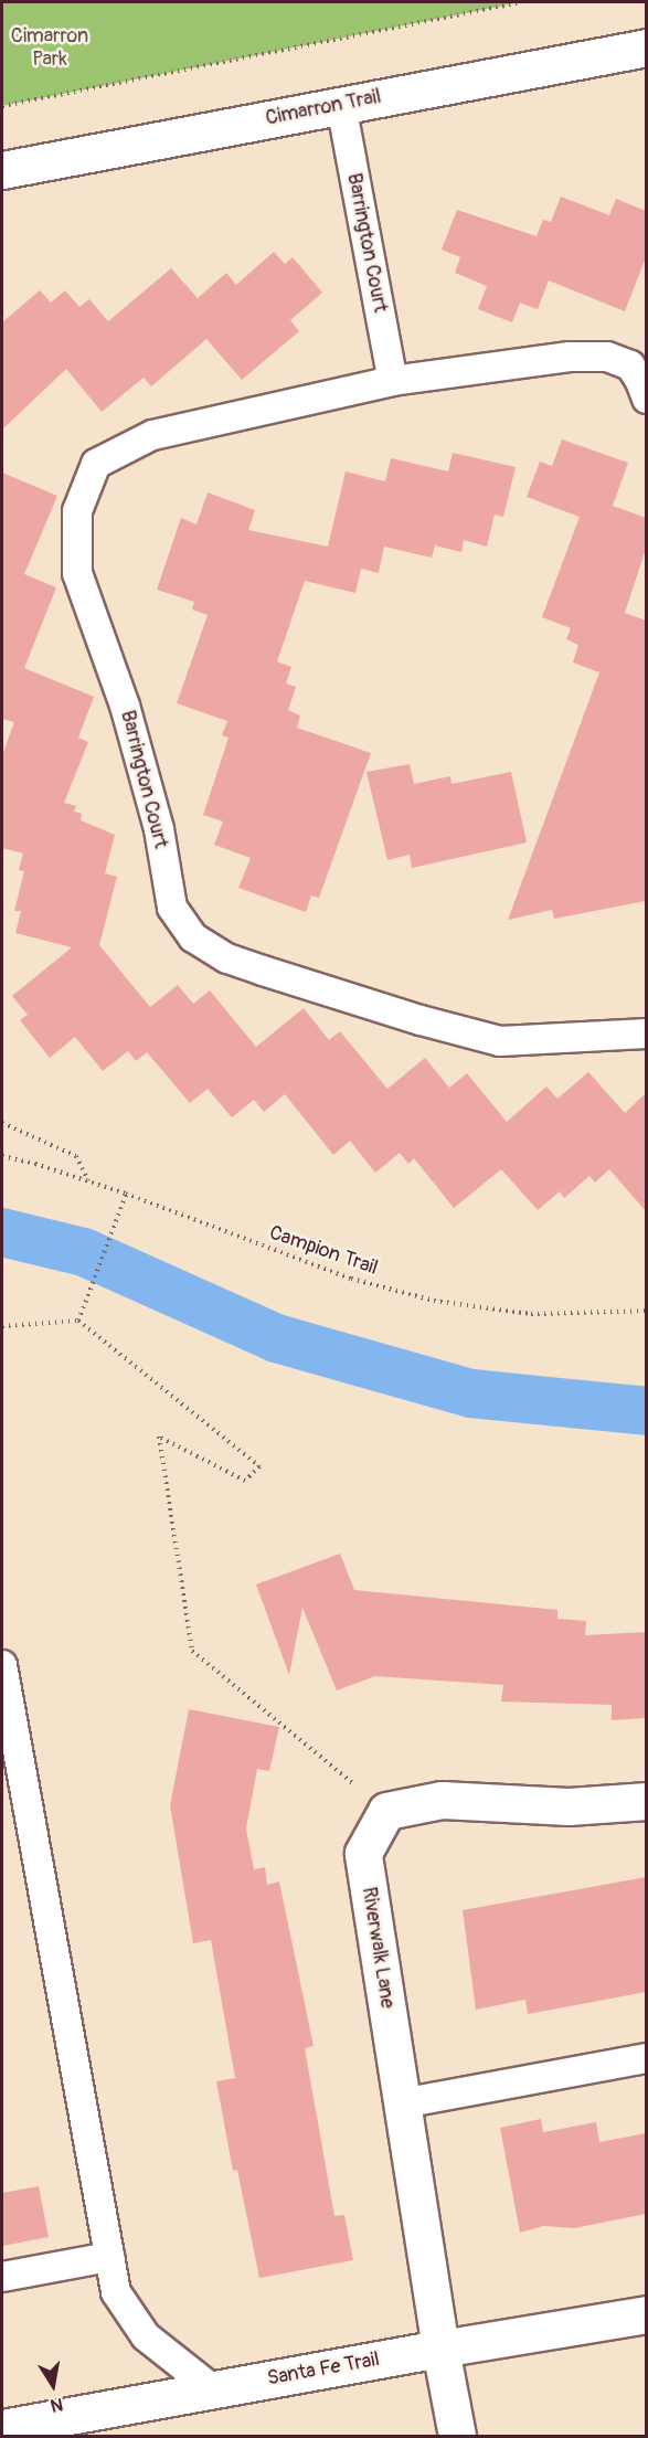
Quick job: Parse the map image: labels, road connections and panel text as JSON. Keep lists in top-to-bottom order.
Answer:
{
  "streets": {
    "street": ["Cimarron Trail", "Riverwalk Lane", "Santa Fe Trail"],
    "lane": ["Barrington Court"],
    "path": ["Campion Trail"]
  },
  "crossings": [
    ["Cimarron Trail", "Barrington Court"],
    ["Riverwalk Lane", "Santa Fe Trail"]
  ],
  "parks": ["Cimarron Park"],
  "north": "bottom"
}
